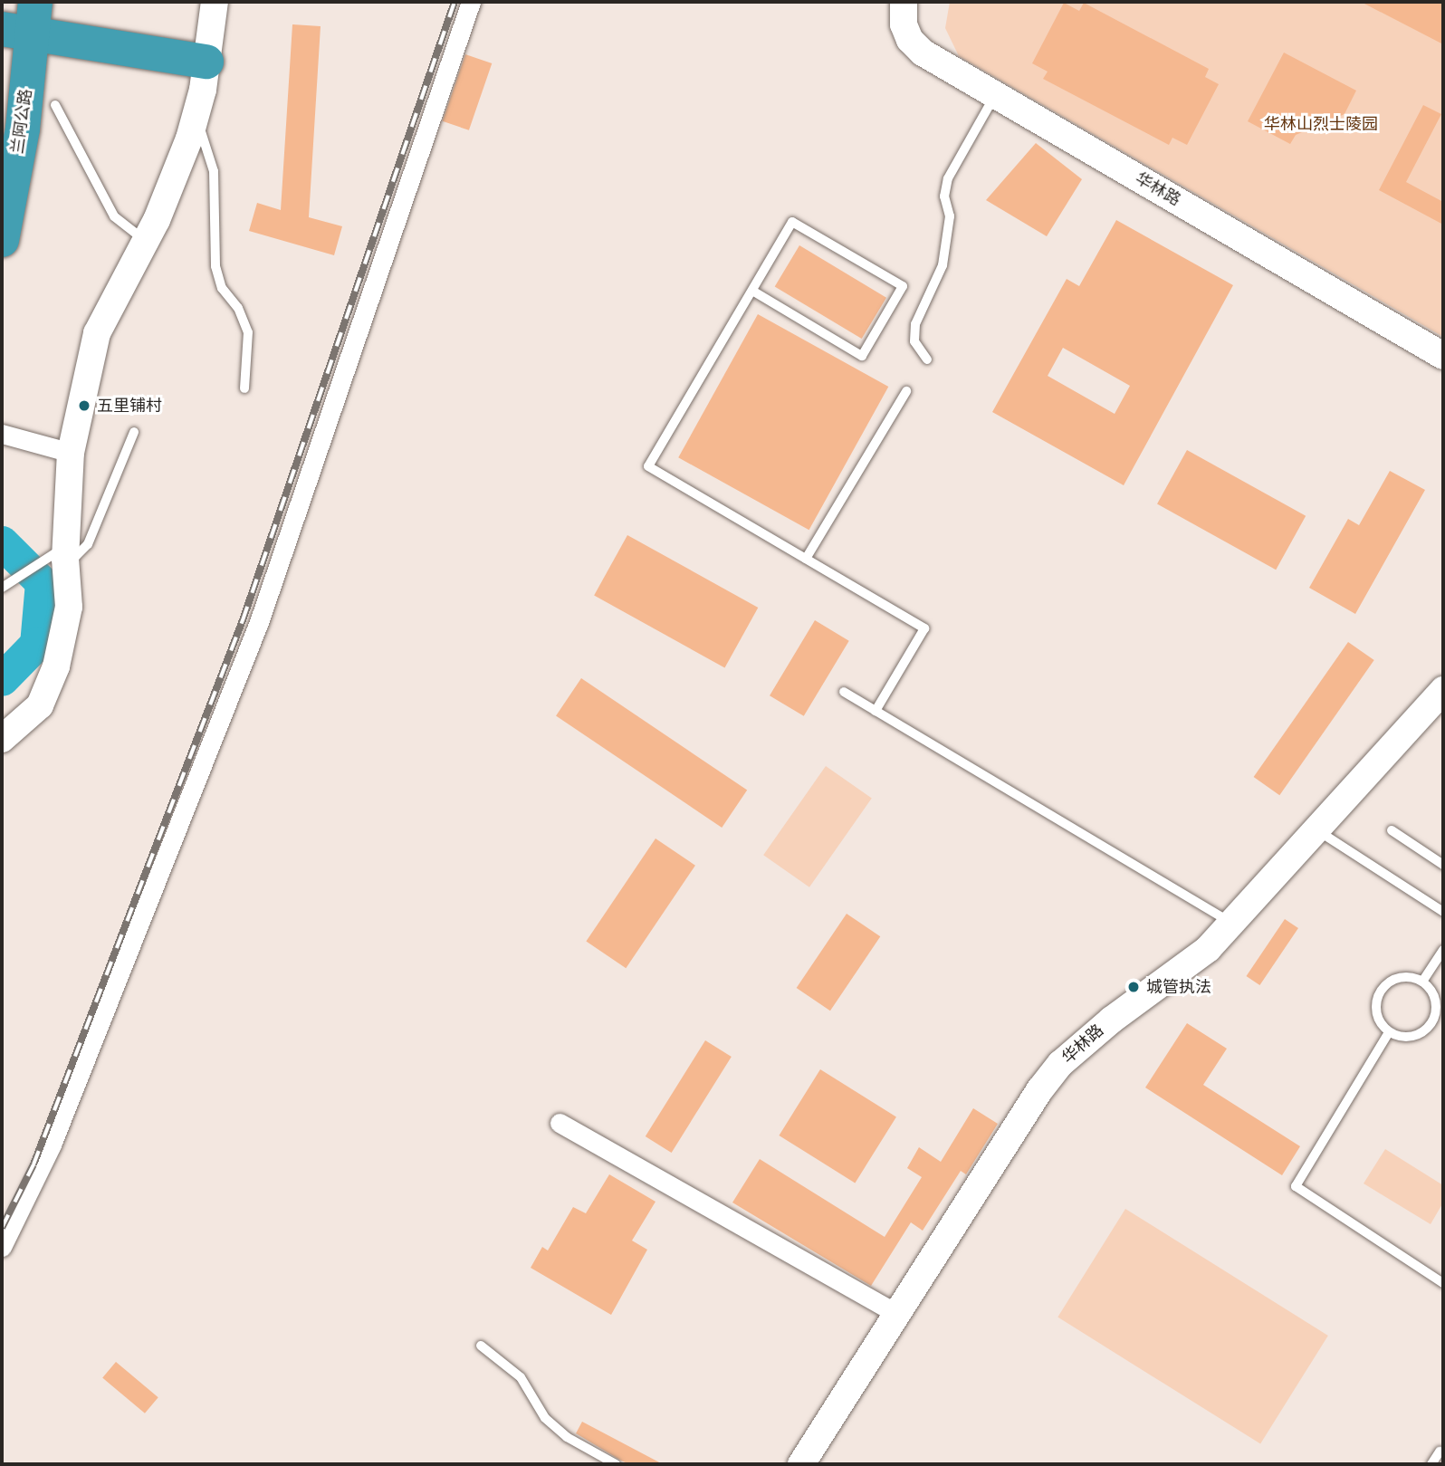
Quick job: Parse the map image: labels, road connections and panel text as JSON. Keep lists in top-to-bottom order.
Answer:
{
  "streets": {
    "highway": ["兰阿公路"],
    "street": ["华林路"]
  },
  "parks": ["华林山烈士陵园"],
  "places": ["五里铺村", "城管执法"]
}
